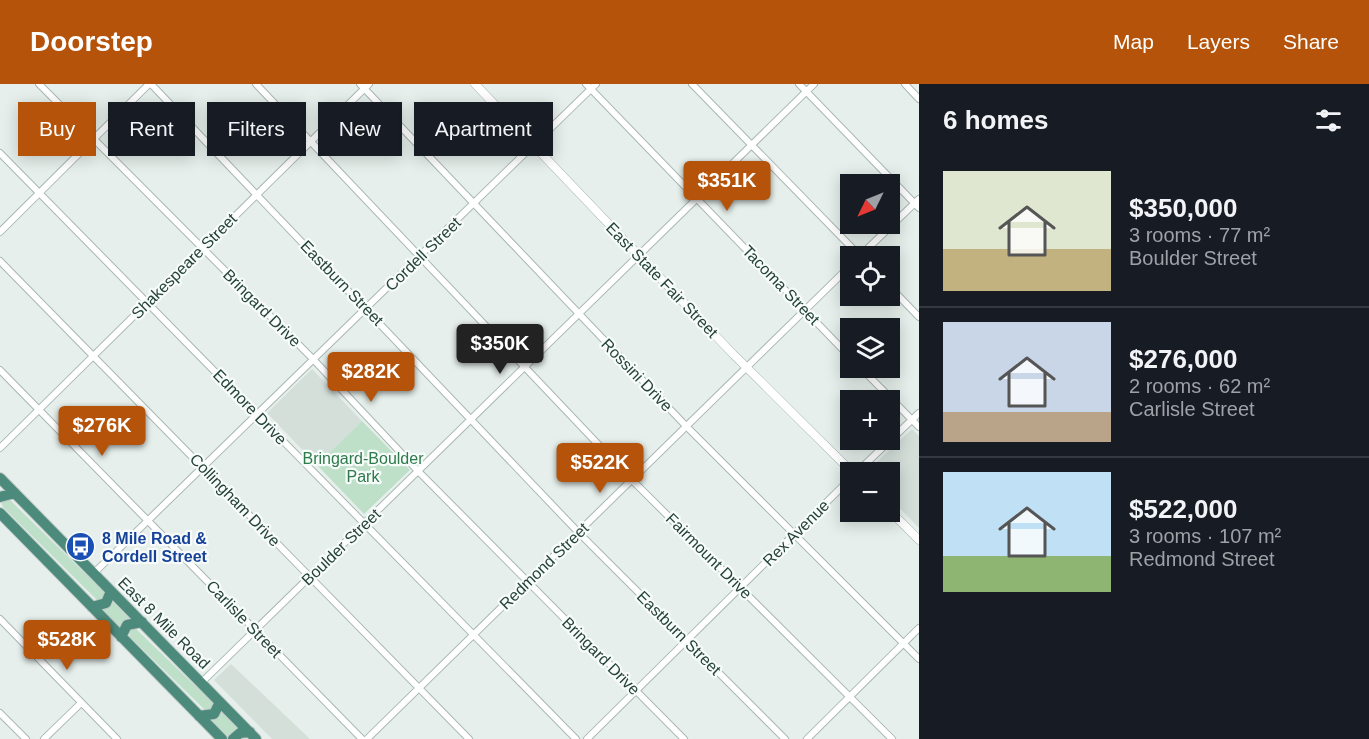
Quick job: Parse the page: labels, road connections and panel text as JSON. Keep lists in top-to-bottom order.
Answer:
{
  "streets": {
    "highway": ["East 8 Mile Road"],
    "street": [
      "Cordell Street",
      "Shakespeare Street",
      "East State Fair Street",
      "Eastburn Street",
      "Tacoma Street",
      "Bringard Drive",
      "Rossini Drive",
      "Edmore Drive",
      "Collingham Drive",
      "Rex Avenue",
      "Boulder Street",
      "Fairmount Drive",
      "Redmond Street",
      "Carlisle Street"
    ]
  },
  "crossings": [
    ["Cordell Street", "Eastburn Street"],
    ["Cordell Street", "Tacoma Street"],
    ["Cordell Street", "Bringard Drive"],
    ["Cordell Street", "Rossini Drive"],
    ["Cordell Street", "Edmore Drive"],
    ["Cordell Street", "Collingham Drive"],
    ["Cordell Street", "Fairmount Drive"],
    ["Cordell Street", "Carlisle Street"],
    ["Cordell Street", "East 8 Mile Road"],
    ["Shakespeare Street", "Eastburn Street"],
    ["Shakespeare Street", "Bringard Drive"],
    ["Shakespeare Street", "Rossini Drive"],
    ["Shakespeare Street", "Edmore Drive"],
    ["Shakespeare Street", "Collingham Drive"],
    ["Shakespeare Street", "Fairmount Drive"],
    ["Shakespeare Street", "Carlisle Street"],
    ["East State Fair Street", "Boulder Street"],
    ["East State Fair Street", "Redmond Street"],
    ["Eastburn Street", "Rex Avenue"],
    ["Eastburn Street", "Boulder Street"],
    ["Eastburn Street", "Redmond Street"],
    ["Tacoma Street", "Boulder Street"],
    ["Tacoma Street", "Redmond Street"],
    ["Bringard Drive", "Rex Avenue"],
    ["Bringard Drive", "Boulder Street"],
    ["Bringard Drive", "Redmond Street"],
    ["Rossini Drive", "Rex Avenue"],
    ["Rossini Drive", "Boulder Street"],
    ["Rossini Drive", "Redmond Street"],
    ["Edmore Drive", "Boulder Street"],
    ["Edmore Drive", "Redmond Street"],
    ["Collingham Drive", "Boulder Street"],
    ["Collingham Drive", "Redmond Street"],
    ["Rex Avenue", "Fairmount Drive"],
    ["Boulder Street", "Fairmount Drive"],
    ["Boulder Street", "Carlisle Street"],
    ["Boulder Street", "East 8 Mile Road"],
    ["Fairmount Drive", "Redmond Street"]
  ],
  "parks": ["Bringard-Boulder Park"],
  "places": {
    "bus stop": ["8 Mile Road & Cordell Street"]
  },
  "north": "bottom left",
  "page": {
    "header": "Doorstep",
    "nav": ["Map", "Layers", "Share"],
    "heading": "6 homes",
    "chip": [
      "Buy",
      "Rent",
      "Filters",
      "New",
      "Apartment"
    ],
    "list": [
      {
        "name": "$350,000",
        "note": "3 rooms · 77 m² · Boulder Street"
      },
      {
        "name": "$276,000",
        "note": "2 rooms · 62 m² · Carlisle Street"
      },
      {
        "name": "$522,000",
        "note": "3 rooms · 107 m² · Redmond Street"
      }
    ],
    "price": [
      "$351K",
      "$350K",
      "$282K",
      "$276K",
      "$522K",
      "$528K"
    ],
    "map_buttons": ["+", "−"]
  }
}
